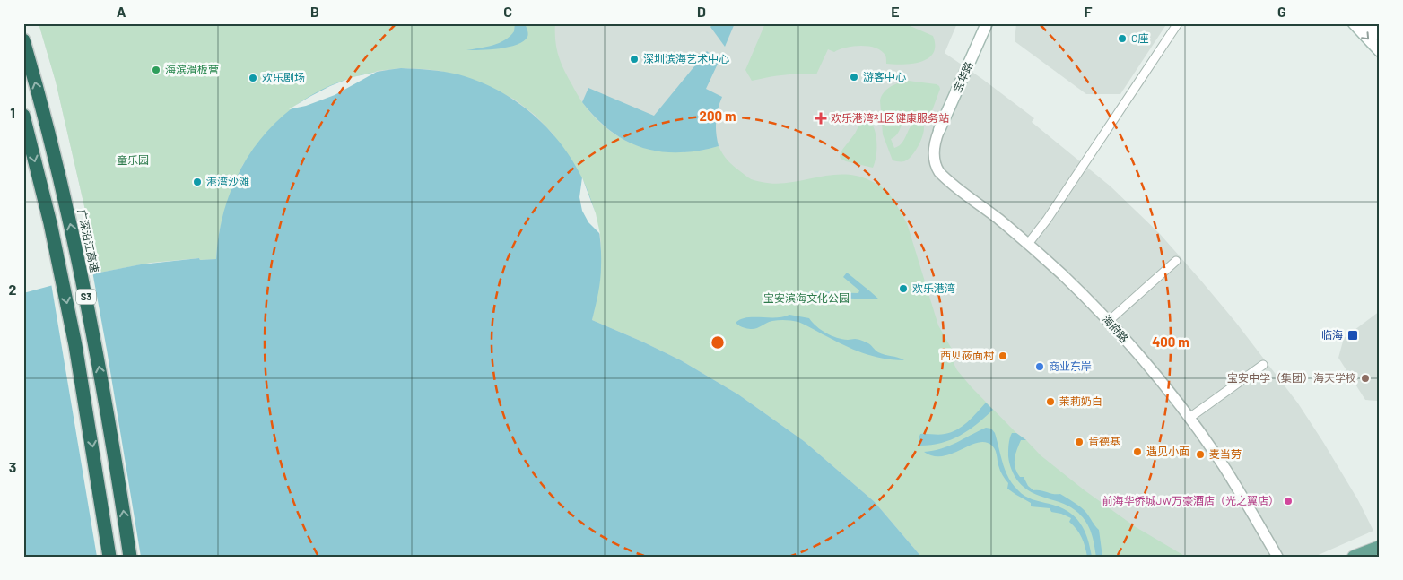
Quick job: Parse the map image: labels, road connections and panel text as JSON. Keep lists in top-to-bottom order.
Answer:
{
  "streets": {
    "highway": ["广深沿江高速", "S3"],
    "main road": ["宝华路"],
    "street": ["海府路"]
  },
  "crossings": [
    ["宝华路", "海府路"]
  ],
  "parks": ["童乐园", "宝安滨海文化公园"],
  "places": {
    "other": [
      "C座",
      "深圳滨海艺术中心",
      "海滨滑板营",
      "游客中心",
      "欢乐剧场",
      "港湾沙滩",
      "欢乐港湾",
      "西贝莜面村",
      "商业东岸",
      "宝安中学（集团）海天学校",
      "茉莉奶白",
      "肯德基",
      "遇见小面",
      "麦当劳",
      "前海华侨城JW万豪酒店（光之翼店）"
    ],
    "health": ["欢乐港湾社区健康服务站"],
    "transit": ["临海"]
  },
  "grid": {
    "columns": [
      "A",
      "B",
      "C",
      "D",
      "E",
      "F",
      "G"
    ],
    "rows": ["1", "2", "3"]
  },
  "rings": ["200 m", "400 m"]
}
